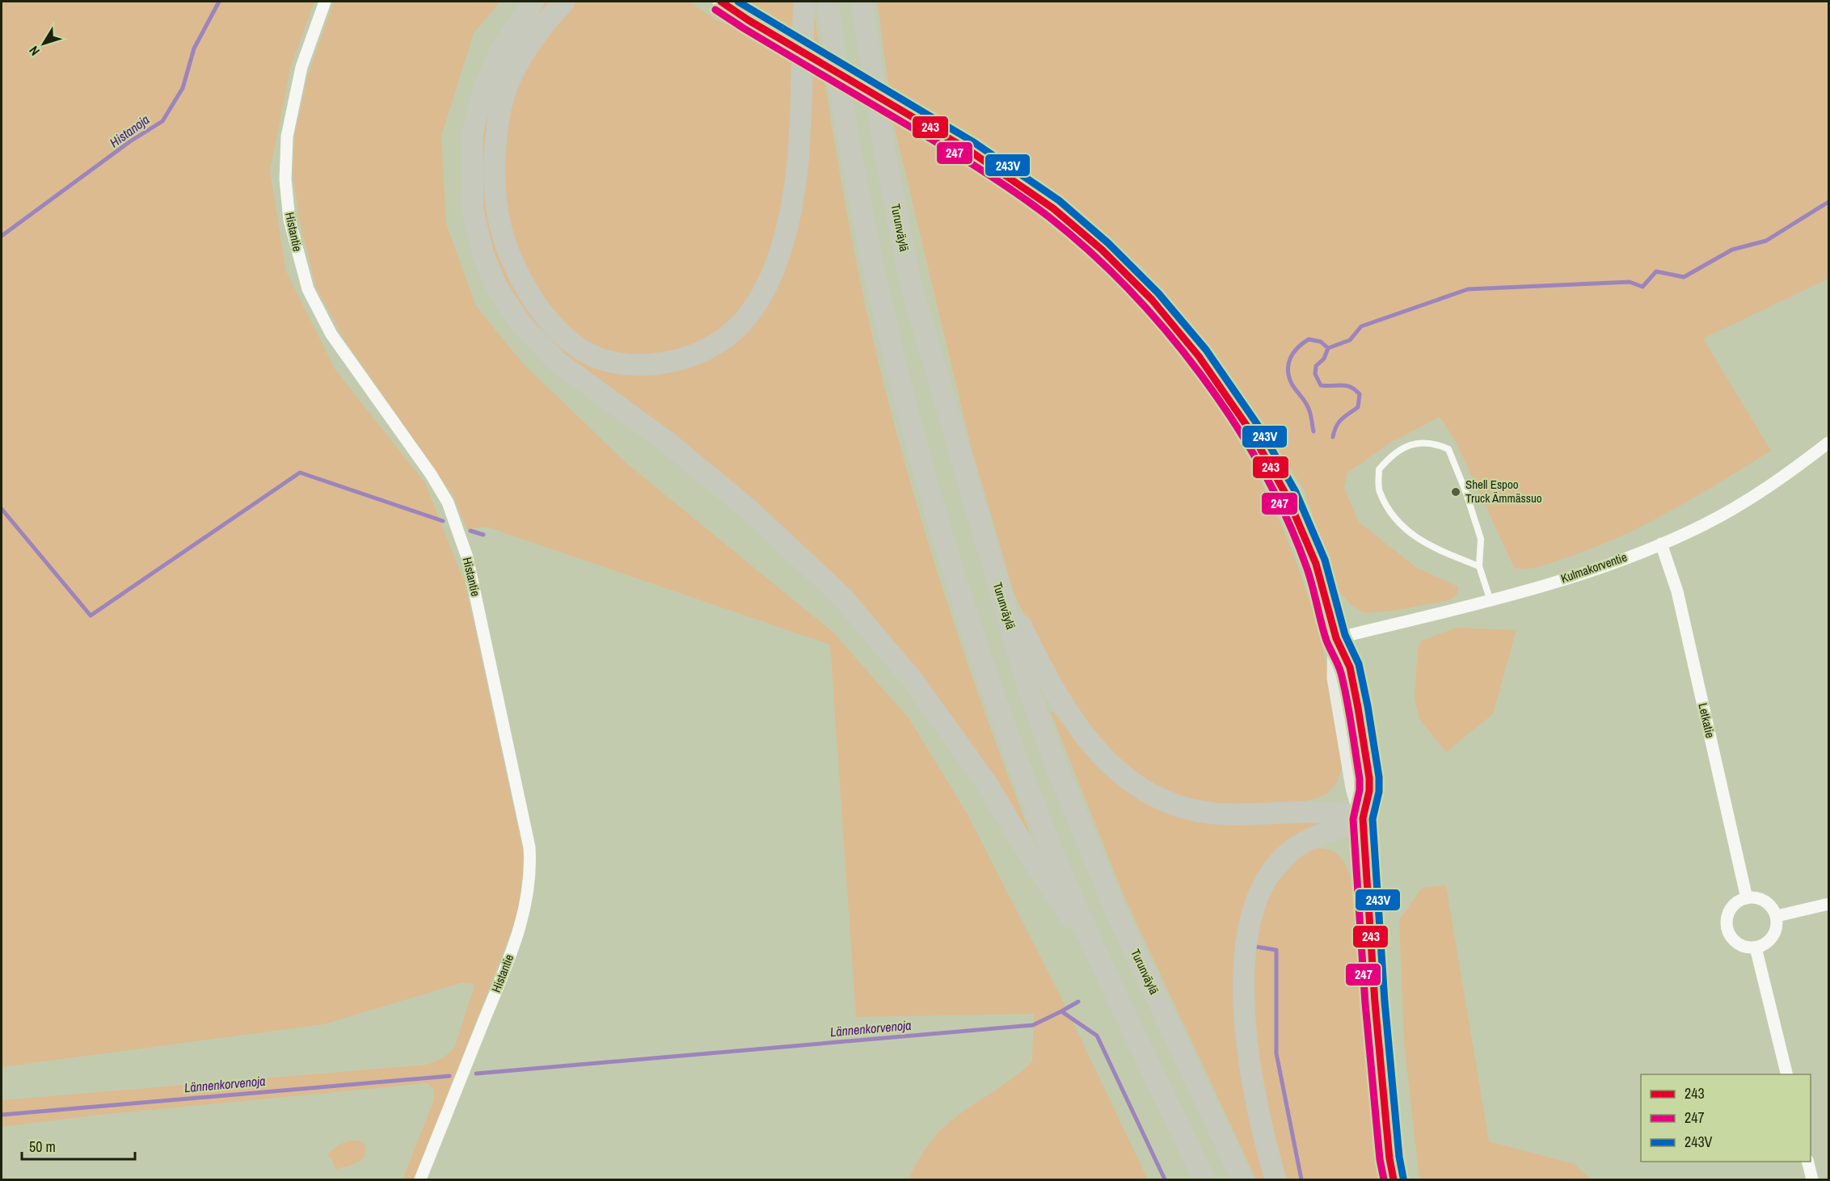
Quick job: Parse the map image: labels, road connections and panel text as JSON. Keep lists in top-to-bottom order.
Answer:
{
  "streets": {
    "highway": ["Turunväylä"],
    "street": ["Histantie", "Kulmakorventie", "Letkatie"]
  },
  "crossings": [
    ["Kulmakorventie", "Letkatie"]
  ],
  "water": ["Histanoja", "Lännenkorvenoja"],
  "places": ["Shell Espoo Truck Ämmässuo"],
  "lines": ["transit line 243", "transit line 243V", "transit line 247"],
  "legend": ["243", "247", "243V"],
  "scale_bar": "50 m",
  "north": "bottom left"
}
